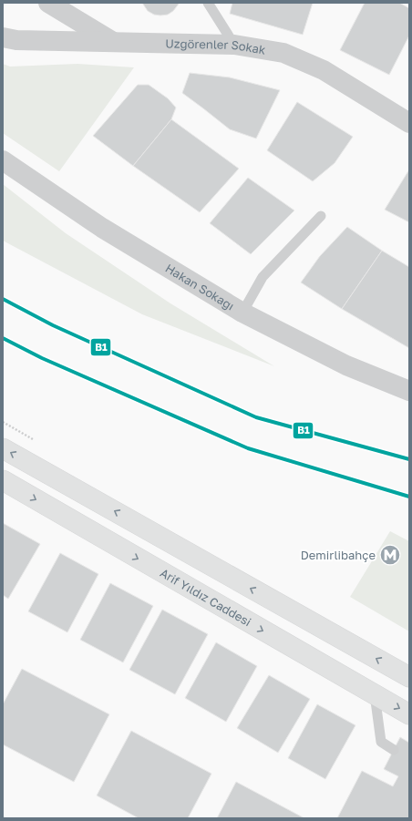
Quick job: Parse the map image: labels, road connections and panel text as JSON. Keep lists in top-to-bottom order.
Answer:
{
  "streets": {
    "main road": ["Arif Yıldız Caddesi"],
    "street": ["Uzgörenler Sokak", "Hakan Sokağı"]
  },
  "places": {
    "metro station": ["Demirlibahçe"]
  },
  "lines": ["transit line B1"]
}
